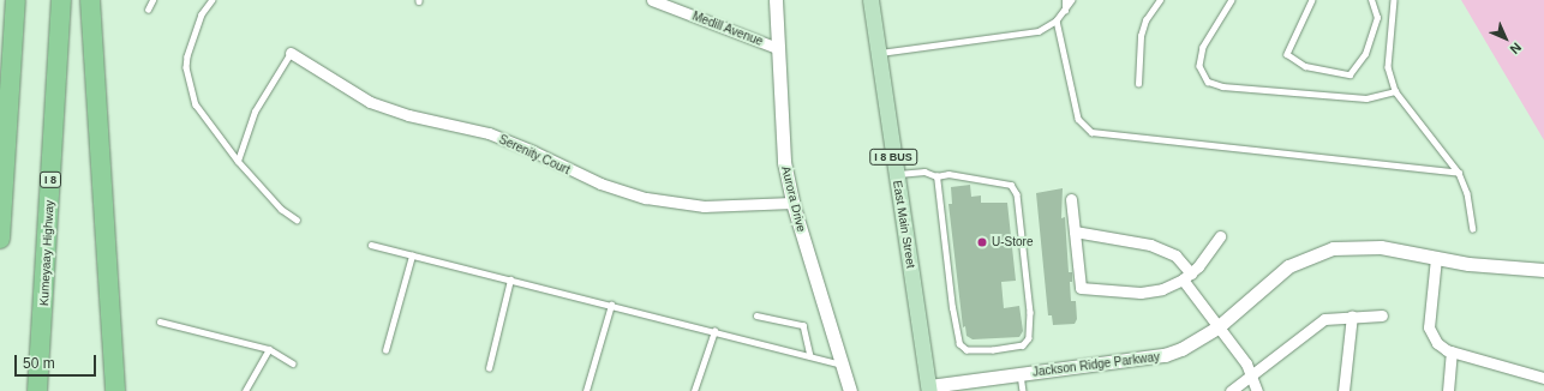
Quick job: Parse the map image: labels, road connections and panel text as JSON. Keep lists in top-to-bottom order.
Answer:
{
  "streets": {
    "highway": ["I 8", "Kumeyaay Highway"],
    "main road": ["I 8 BUS", "East Main Street"],
    "street": [
      "Medill Avenue",
      "Serenity Court",
      "Aurora Drive",
      "Jackson Ridge Parkway"
    ]
  },
  "crossings": [
    ["Medill Avenue", "Aurora Drive"],
    ["Serenity Court", "Aurora Drive"],
    ["East Main Street", "Jackson Ridge Parkway"]
  ],
  "places": ["U-Store"],
  "scale_bar": "50 m",
  "north": "bottom right"
}
